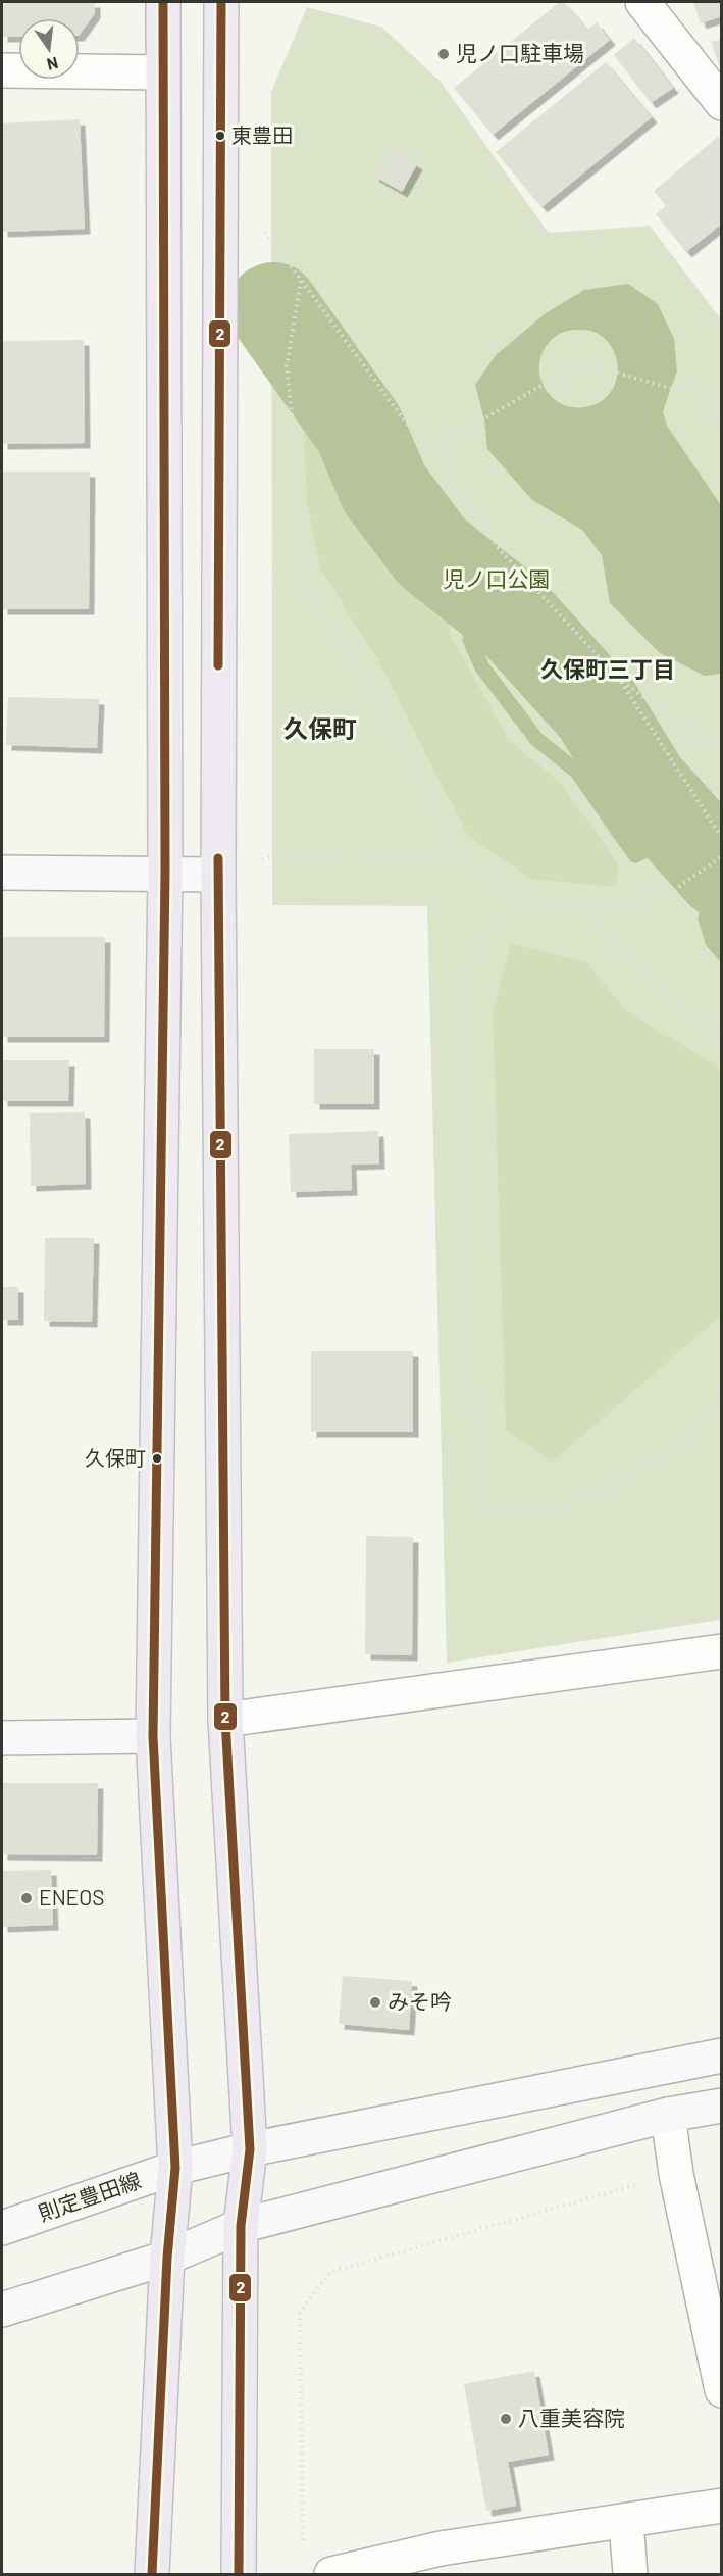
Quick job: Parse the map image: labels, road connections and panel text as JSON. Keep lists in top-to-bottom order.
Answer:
{
  "streets": {
    "street": ["則定豊田線"]
  },
  "districts": ["久保町三丁目", "久保町"],
  "parks": ["児ノ口公園"],
  "places": [
    "児ノ口駐車場",
    "東豊田",
    "久保町",
    "ENEOS",
    "みそ吟",
    "八重美容院"
  ],
  "lines": ["transit line 2"],
  "north": "bottom"
}
